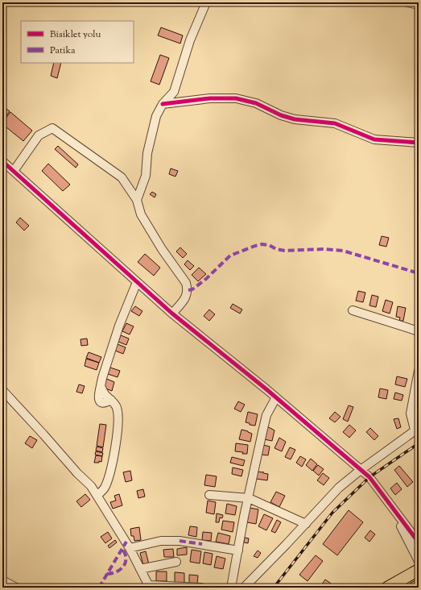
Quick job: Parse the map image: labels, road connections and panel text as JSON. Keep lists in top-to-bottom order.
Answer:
{
  "legend": ["Bisiklet yolu", "Patika"]
}
